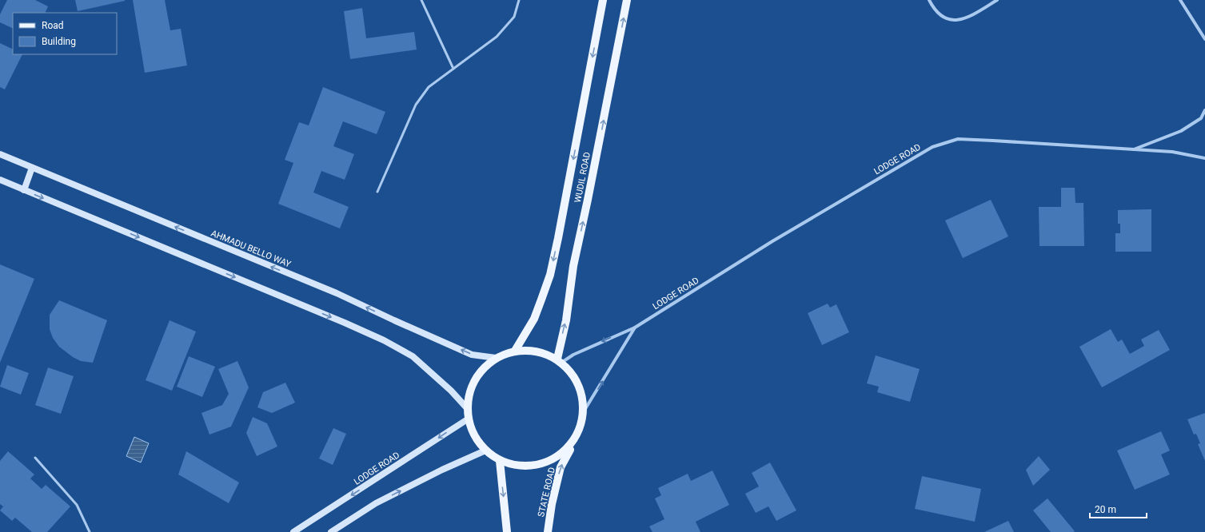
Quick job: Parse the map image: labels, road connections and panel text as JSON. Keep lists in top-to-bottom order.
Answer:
{
  "streets": {
    "main road": [
      "LODGE ROAD",
      "WUDIL ROAD",
      "AHMADU BELLO WAY",
      "STATE ROAD"
    ]
  },
  "crossings": [
    ["LODGE ROAD", "WUDIL ROAD"]
  ],
  "legend": ["Road", "Building"],
  "scale_bar": "20 m"
}
